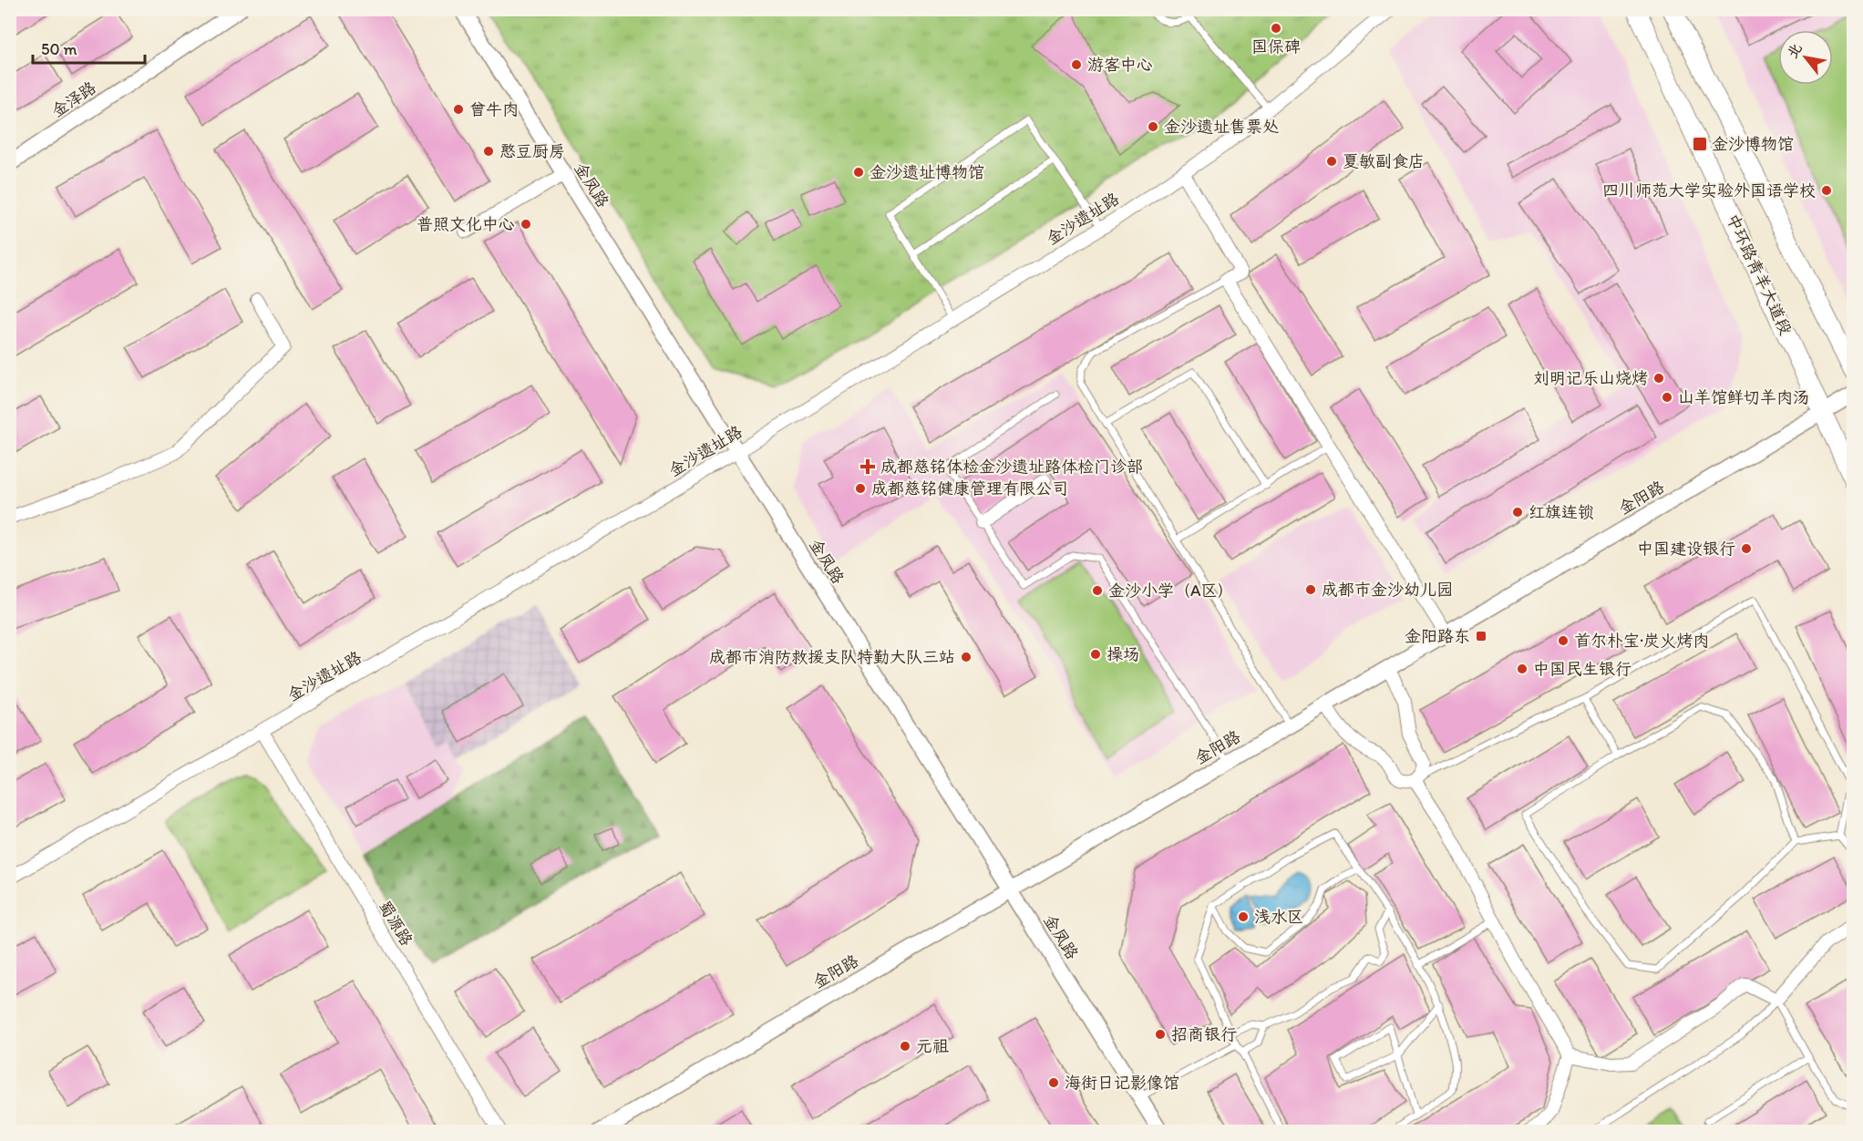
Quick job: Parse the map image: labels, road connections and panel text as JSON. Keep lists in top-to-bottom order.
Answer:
{
  "streets": {
    "main road": ["中环路青羊大道段"],
    "street": [
      "金泽路",
      "金凤路",
      "金沙遗址路",
      "金阳路",
      "蜀源路"
    ]
  },
  "crossings": [
    ["金凤路", "金沙遗址路"],
    ["金凤路", "金阳路"],
    ["金沙遗址路", "蜀源路"],
    ["中环路青羊大道段", "金阳路"]
  ],
  "places": {
    "other": [
      "国保碑",
      "游客中心",
      "曾牛肉",
      "金沙遗址售票处",
      "憨豆厨房",
      "夏敏副食店",
      "金沙遗址博物馆",
      "四川师范大学实验外国语学校",
      "普照文化中心",
      "刘明记乐山烧烤",
      "山羊馆鲜切羊肉汤",
      "成都慈铭健康管理有限公司",
      "红旗连锁",
      "中国建设银行",
      "成都市金沙幼儿园",
      "金沙小学（A区）",
      "首尔朴宝·炭火烤肉",
      "操场",
      "成都市消防救援支队特勤大队三站",
      "中国民生银行",
      "浅水区",
      "招商银行",
      "元祖",
      "海街日记影像馆"
    ],
    "transit": ["金沙博物馆", "金阳路东"],
    "health": ["成都慈铭体检金沙遗址路体检门诊部"]
  },
  "scale_bar": "50 m",
  "north": "top left"
}
